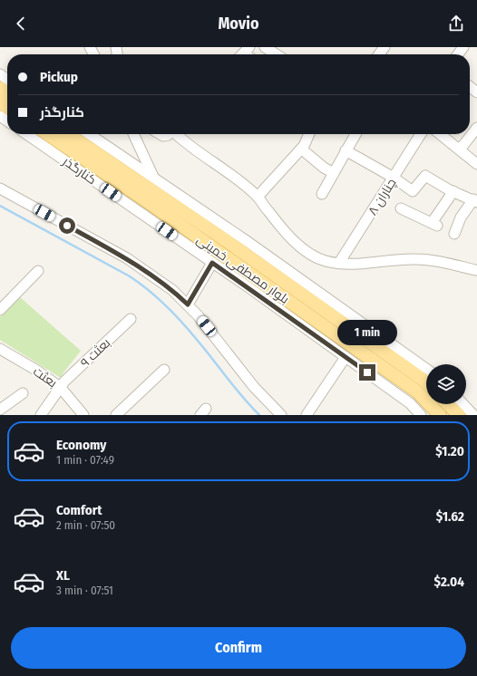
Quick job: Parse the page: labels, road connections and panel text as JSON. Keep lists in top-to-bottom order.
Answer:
{
  "streets": {
    "main road": ["بلوار مصطفی خمینی"],
    "street": [
      "کنارگذر",
      "چناران ۸",
      "بعثت ۹",
      "بعثت"
    ]
  },
  "crossings": [
    ["بعثت ۹", "بعثت"]
  ],
  "page": {
    "header": "Movio",
    "banner": ["Pickup", "کنارگذر"],
    "bubble": "1 min",
    "list": [
      {
        "name": "Economy",
        "note": "1 min · 07:49",
        "value": "$1.20"
      },
      {
        "name": "Comfort",
        "note": "2 min · 07:50",
        "value": "$1.62"
      },
      {
        "name": "XL",
        "note": "3 min · 07:51",
        "value": "$2.04"
      }
    ],
    "buttons": "Confirm"
  }
}
